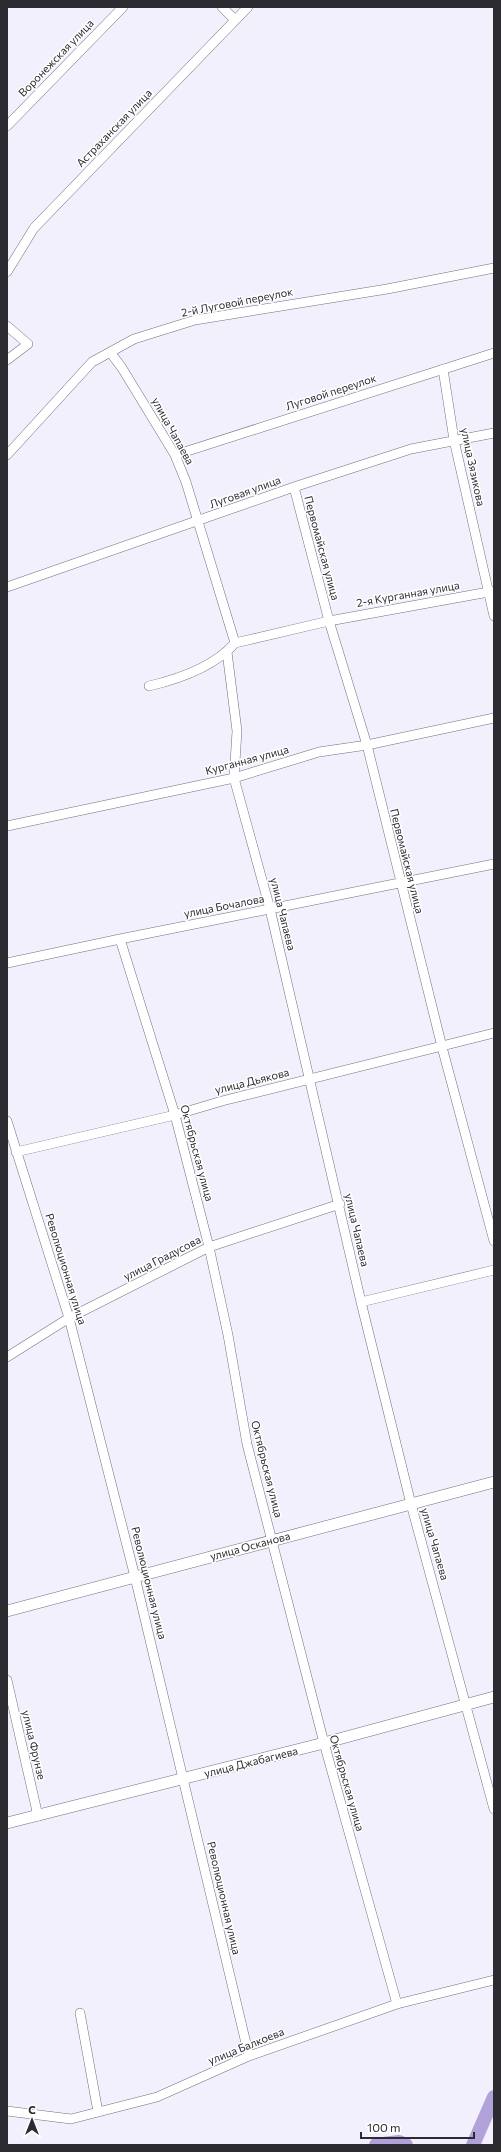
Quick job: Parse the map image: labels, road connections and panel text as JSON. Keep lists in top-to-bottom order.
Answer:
{
  "streets": {
    "main road": ["улица Осканова", "улица Джабагиева"],
    "street": [
      "Воронежская улица",
      "Астраханская улица",
      "2-й Луговой переулок",
      "Луговой переулок",
      "улица Чапаева",
      "улица Зязикова",
      "Луговая улица",
      "Первомайская улица",
      "2-я Курганная улица",
      "Курганная улица",
      "улица Бочалова",
      "улица Дьякова",
      "Октябрьская улица",
      "улица Градусова",
      "Революционная улица",
      "улица Фрунзе",
      "улица Балкоева"
    ]
  },
  "crossings": [
    ["2-й Луговой переулок", "улица Чапаева"],
    ["Луговой переулок", "улица Чапаева"],
    ["Луговой переулок", "улица Зязикова"],
    ["улица Чапаева", "Луговая улица"],
    ["улица Чапаева", "2-я Курганная улица"],
    ["улица Чапаева", "Курганная улица"],
    ["улица Чапаева", "улица Бочалова"],
    ["улица Чапаева", "улица Дьякова"],
    ["улица Чапаева", "улица Градусова"],
    ["улица Чапаева", "улица Осканова"],
    ["улица Чапаева", "улица Джабагиева"],
    ["улица Зязикова", "Луговая улица"],
    ["улица Зязикова", "2-я Курганная улица"],
    ["Луговая улица", "Первомайская улица"],
    ["Первомайская улица", "2-я Курганная улица"],
    ["Первомайская улица", "Курганная улица"],
    ["Первомайская улица", "улица Бочалова"],
    ["Первомайская улица", "улица Дьякова"],
    ["улица Бочалова", "Октябрьская улица"],
    ["улица Дьякова", "Октябрьская улица"],
    ["улица Дьякова", "Революционная улица"],
    ["Октябрьская улица", "улица Градусова"],
    ["Октябрьская улица", "улица Осканова"],
    ["Октябрьская улица", "улица Джабагиева"],
    ["Октябрьская улица", "улица Балкоева"],
    ["улица Градусова", "Революционная улица"],
    ["Революционная улица", "улица Осканова"],
    ["Революционная улица", "улица Джабагиева"],
    ["Революционная улица", "улица Балкоева"],
    ["улица Фрунзе", "улица Джабагиева"]
  ],
  "scale_bar": "100 m",
  "north": "top"
}
